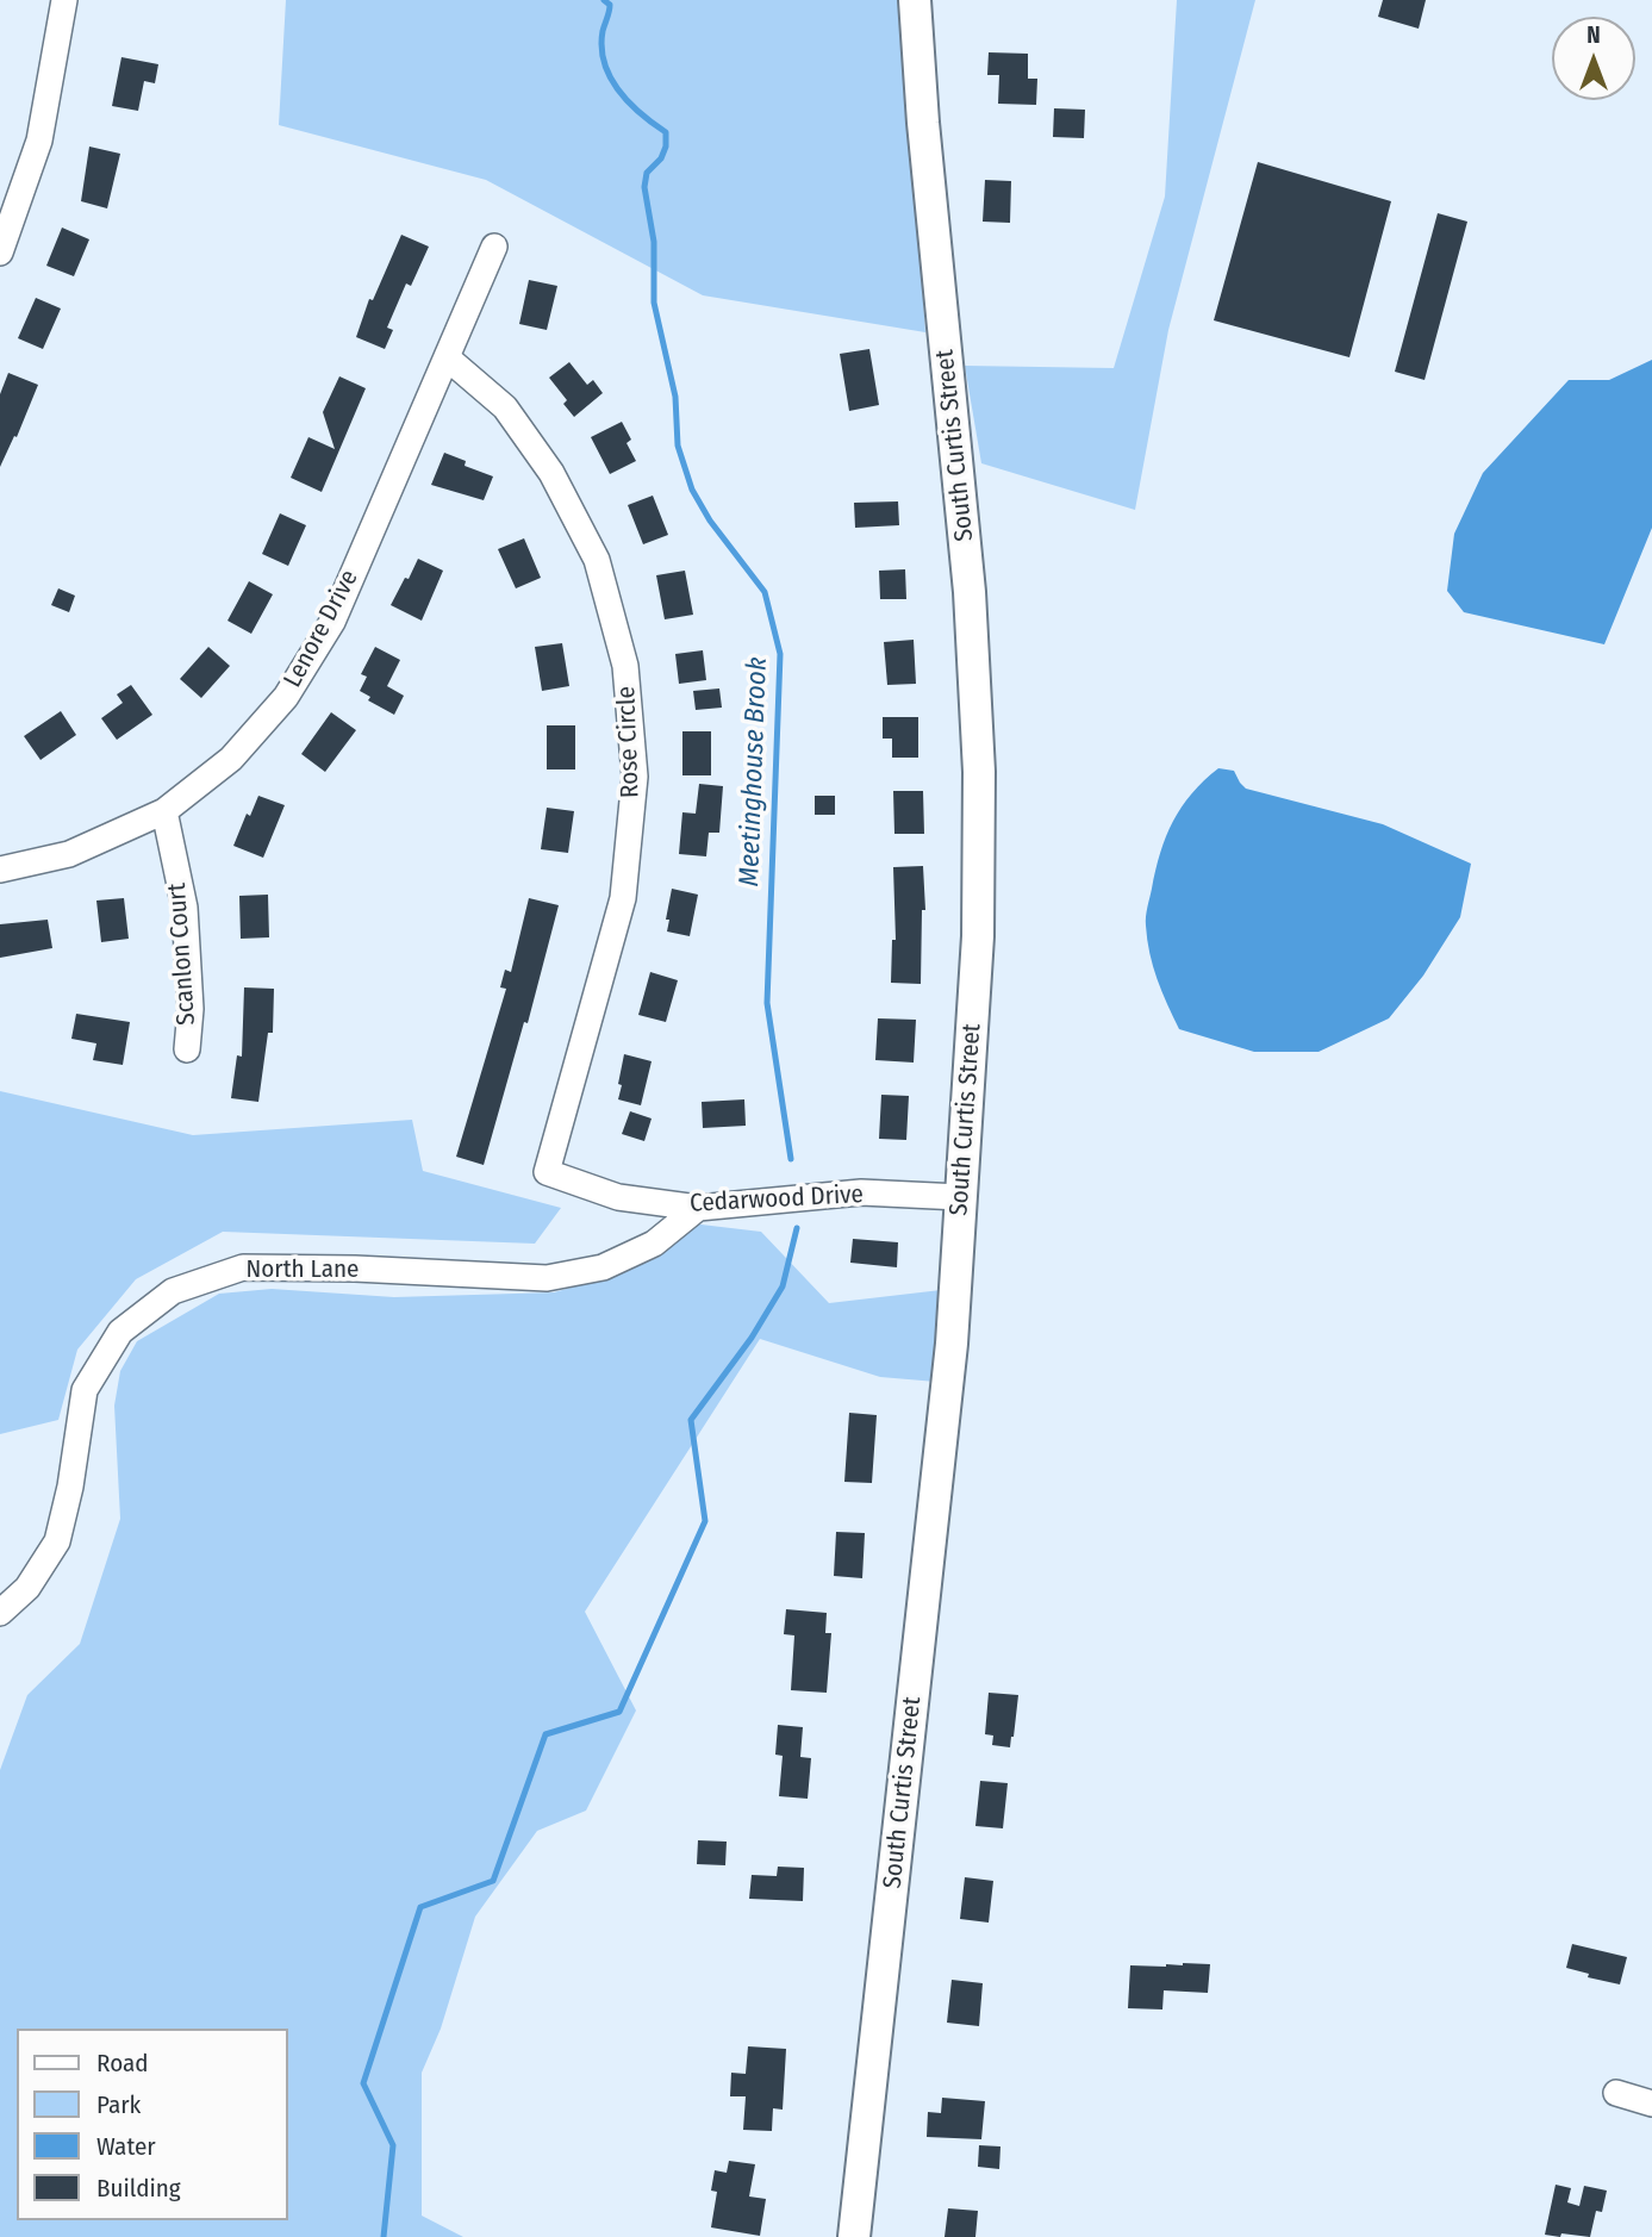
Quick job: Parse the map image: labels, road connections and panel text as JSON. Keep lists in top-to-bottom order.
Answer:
{
  "streets": {
    "street": [
      "South Curtis Street",
      "Lenore Drive",
      "Rose Circle",
      "Scanlon Court",
      "Cedarwood Drive",
      "North Lane"
    ]
  },
  "crossings": [
    ["South Curtis Street", "Cedarwood Drive"],
    ["Lenore Drive", "Rose Circle"],
    ["Lenore Drive", "Scanlon Court"],
    ["Rose Circle", "Cedarwood Drive"],
    ["Cedarwood Drive", "North Lane"]
  ],
  "water": ["Meetinghouse Brook"],
  "legend": [
    "Road",
    "Park",
    "Water",
    "Building"
  ],
  "north": "top"
}
